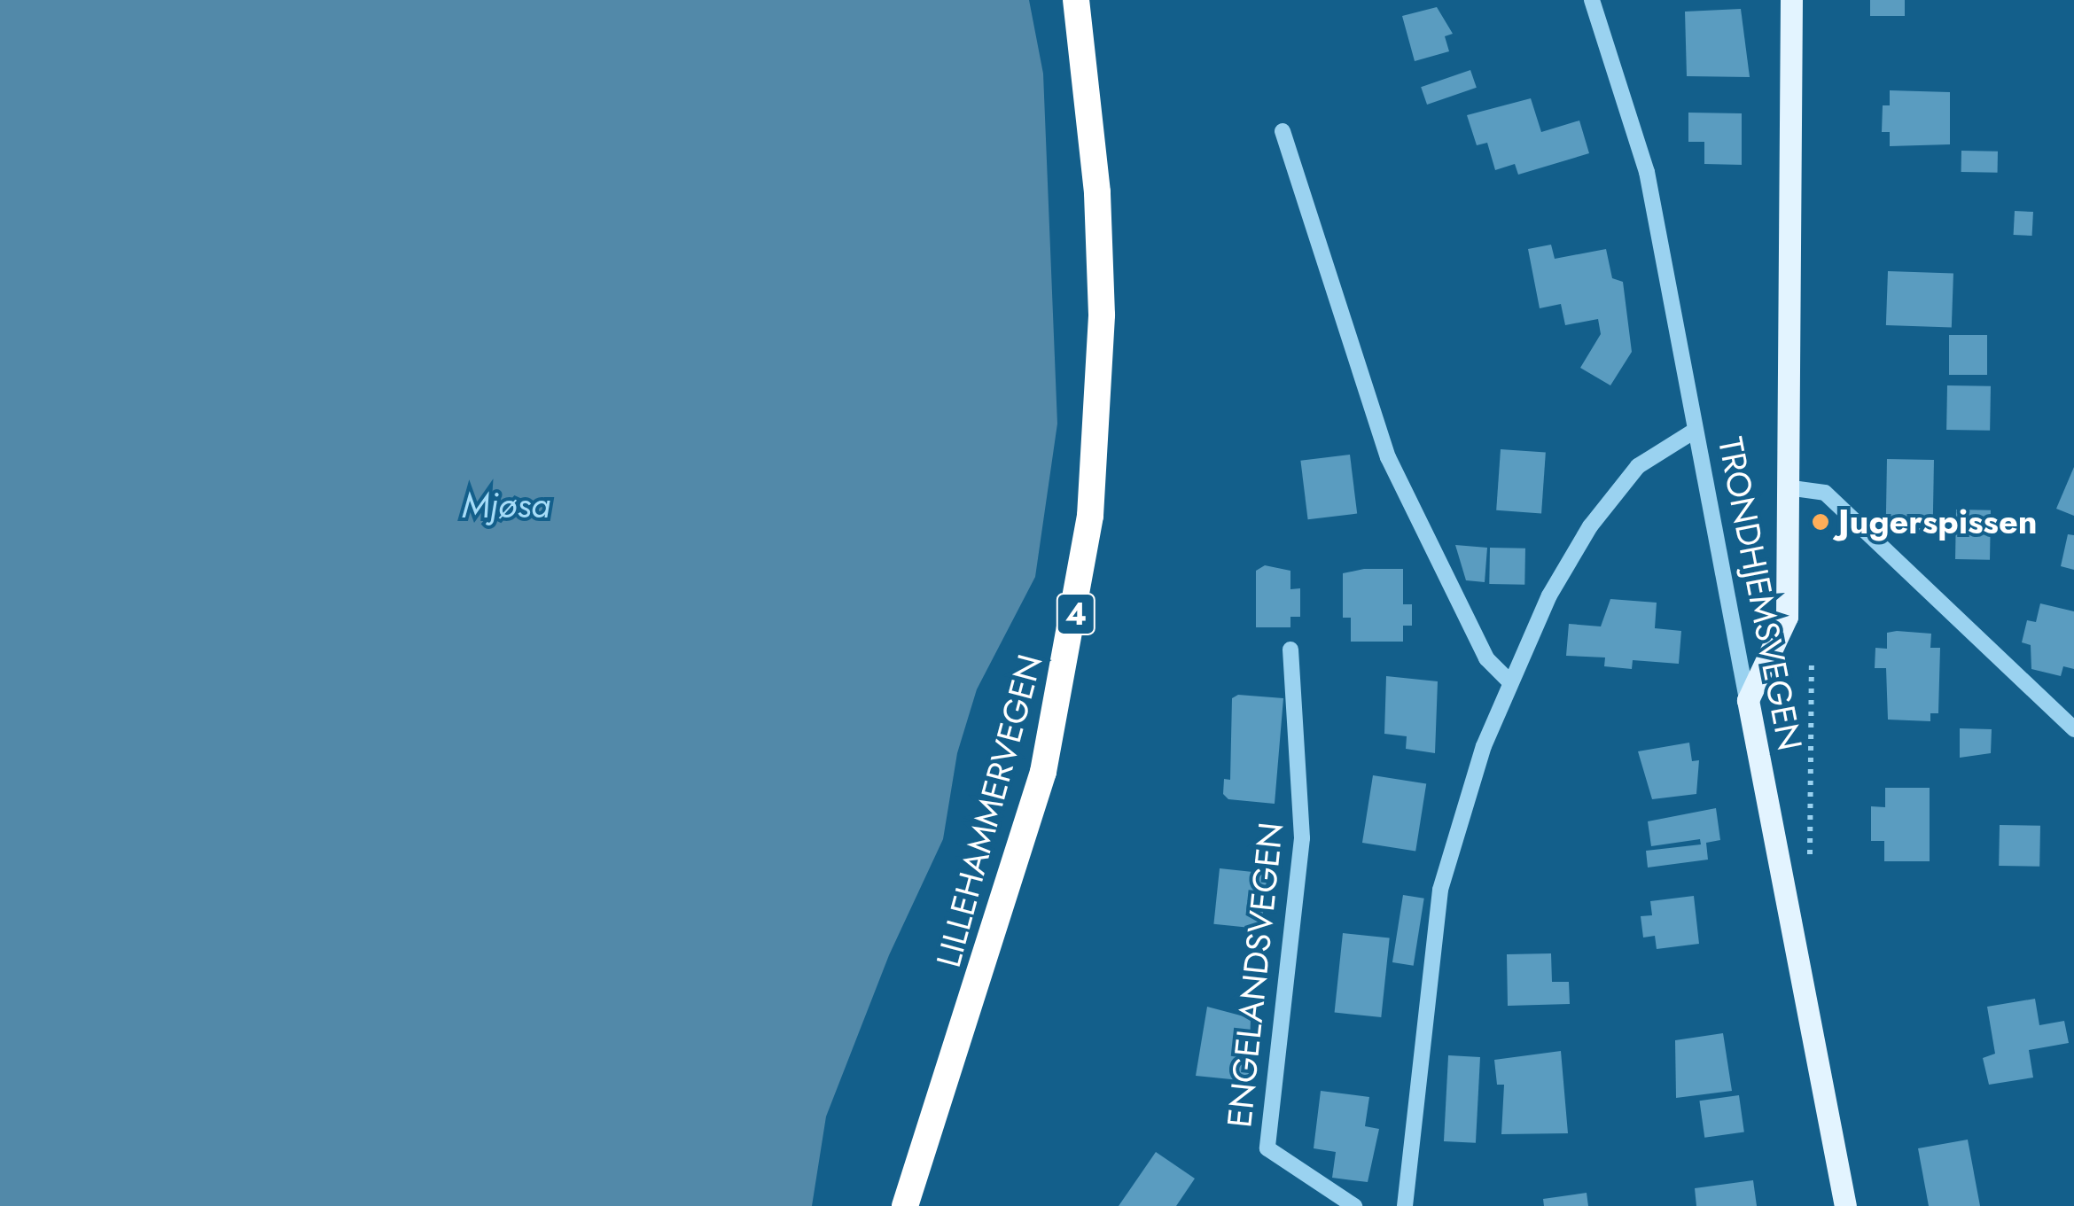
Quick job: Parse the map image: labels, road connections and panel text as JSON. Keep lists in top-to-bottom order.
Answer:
{
  "streets": {
    "highway": ["4", "LILLEHAMMERVEGEN"],
    "main road": ["TRONDHJEMSVEGEN"],
    "street": ["ENGELANDSVEGEN"]
  },
  "water": ["Mjøsa"],
  "places": ["Jugerspissen"]
}
